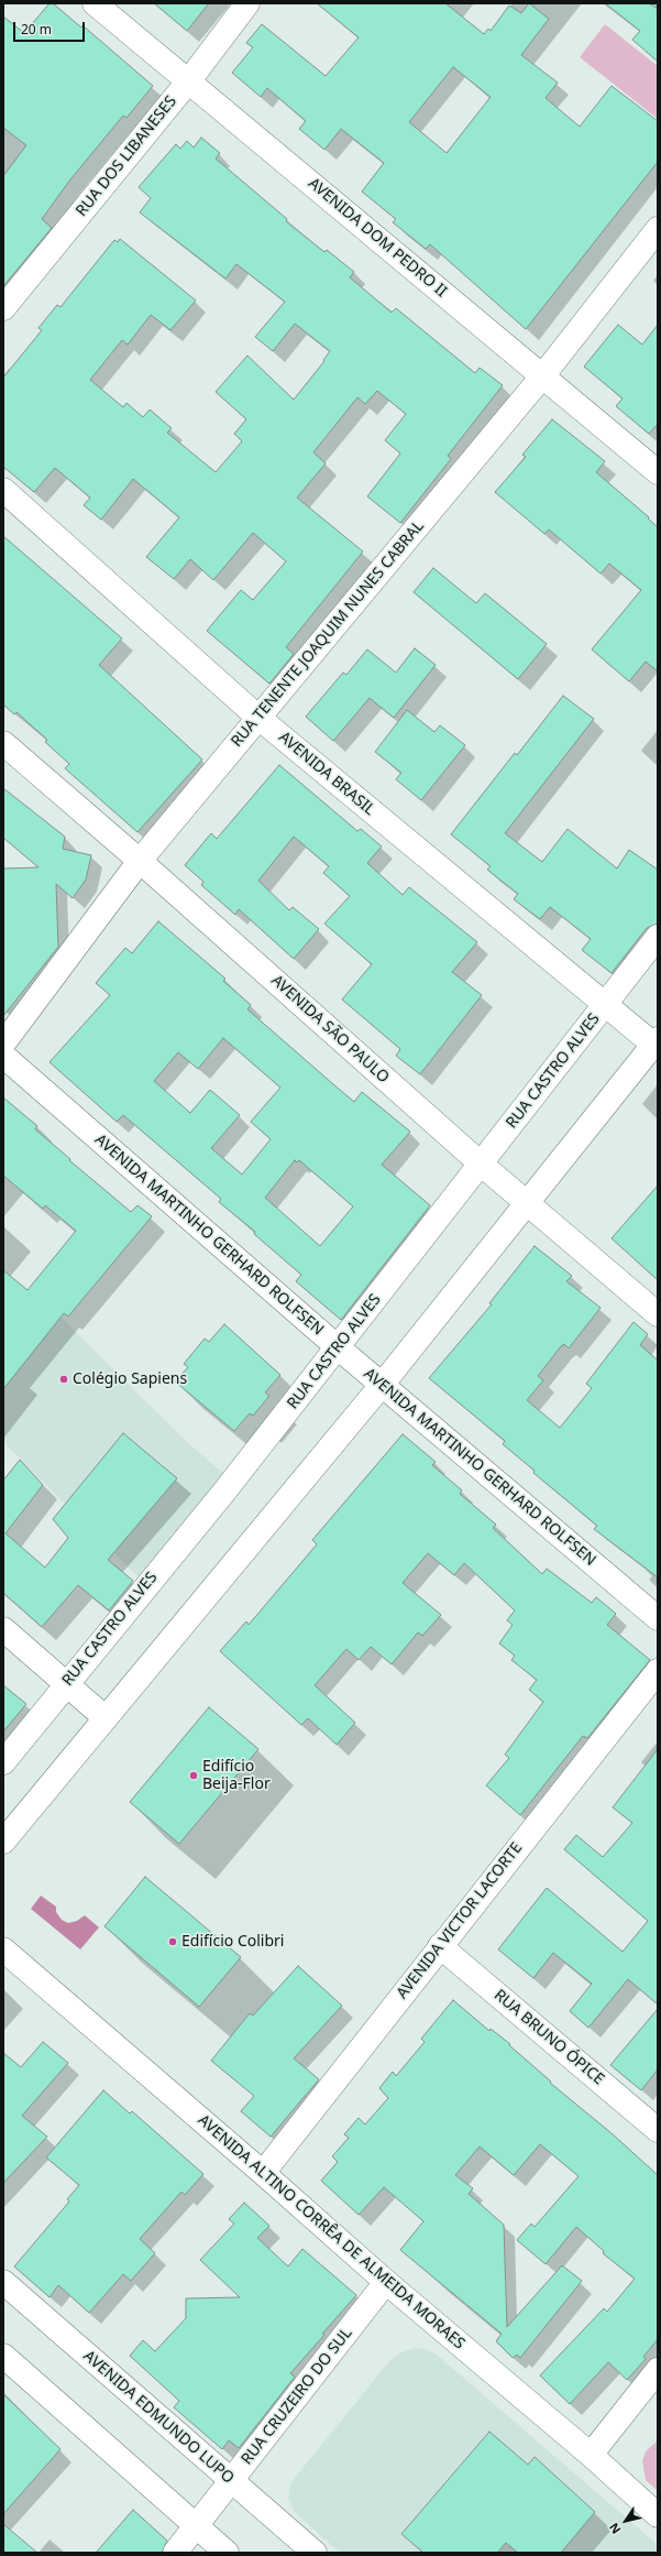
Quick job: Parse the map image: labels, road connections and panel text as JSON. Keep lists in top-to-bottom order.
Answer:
{
  "streets": {
    "street": [
      "RUA DOS LIBANESES",
      "AVENIDA DOM PEDRO II",
      "RUA TENENTE JOAQUIM NUNES CABRAL",
      "AVENIDA BRASIL",
      "AVENIDA SÃO PAULO",
      "RUA CASTRO ALVES",
      "AVENIDA MARTINHO GERHARD ROLFSEN",
      "AVENIDA VICTOR LACORTE",
      "RUA BRUNO ÓPICE",
      "AVENIDA ALTINO CORRÊA DE ALMEIDA MORAES",
      "RUA CRUZEIRO DO SUL",
      "AVENIDA EDMUNDO LUPO"
    ]
  },
  "crossings": [
    ["RUA DOS LIBANESES", "AVENIDA DOM PEDRO II"],
    ["AVENIDA DOM PEDRO II", "RUA TENENTE JOAQUIM NUNES CABRAL"],
    ["RUA TENENTE JOAQUIM NUNES CABRAL", "AVENIDA BRASIL"],
    ["RUA TENENTE JOAQUIM NUNES CABRAL", "AVENIDA SÃO PAULO"],
    ["AVENIDA BRASIL", "RUA CASTRO ALVES"],
    ["AVENIDA SÃO PAULO", "RUA CASTRO ALVES"],
    ["RUA CASTRO ALVES", "AVENIDA MARTINHO GERHARD ROLFSEN"],
    ["AVENIDA VICTOR LACORTE", "RUA BRUNO ÓPICE"],
    ["AVENIDA VICTOR LACORTE", "AVENIDA ALTINO CORRÊA DE ALMEIDA MORAES"],
    ["AVENIDA ALTINO CORRÊA DE ALMEIDA MORAES", "RUA CRUZEIRO DO SUL"],
    ["RUA CRUZEIRO DO SUL", "AVENIDA EDMUNDO LUPO"]
  ],
  "places": ["Colégio Sapiens", "Edifício Beija-Flor", "Edifício Colibri"],
  "scale_bar": "20 m",
  "north": "bottom left"
}
